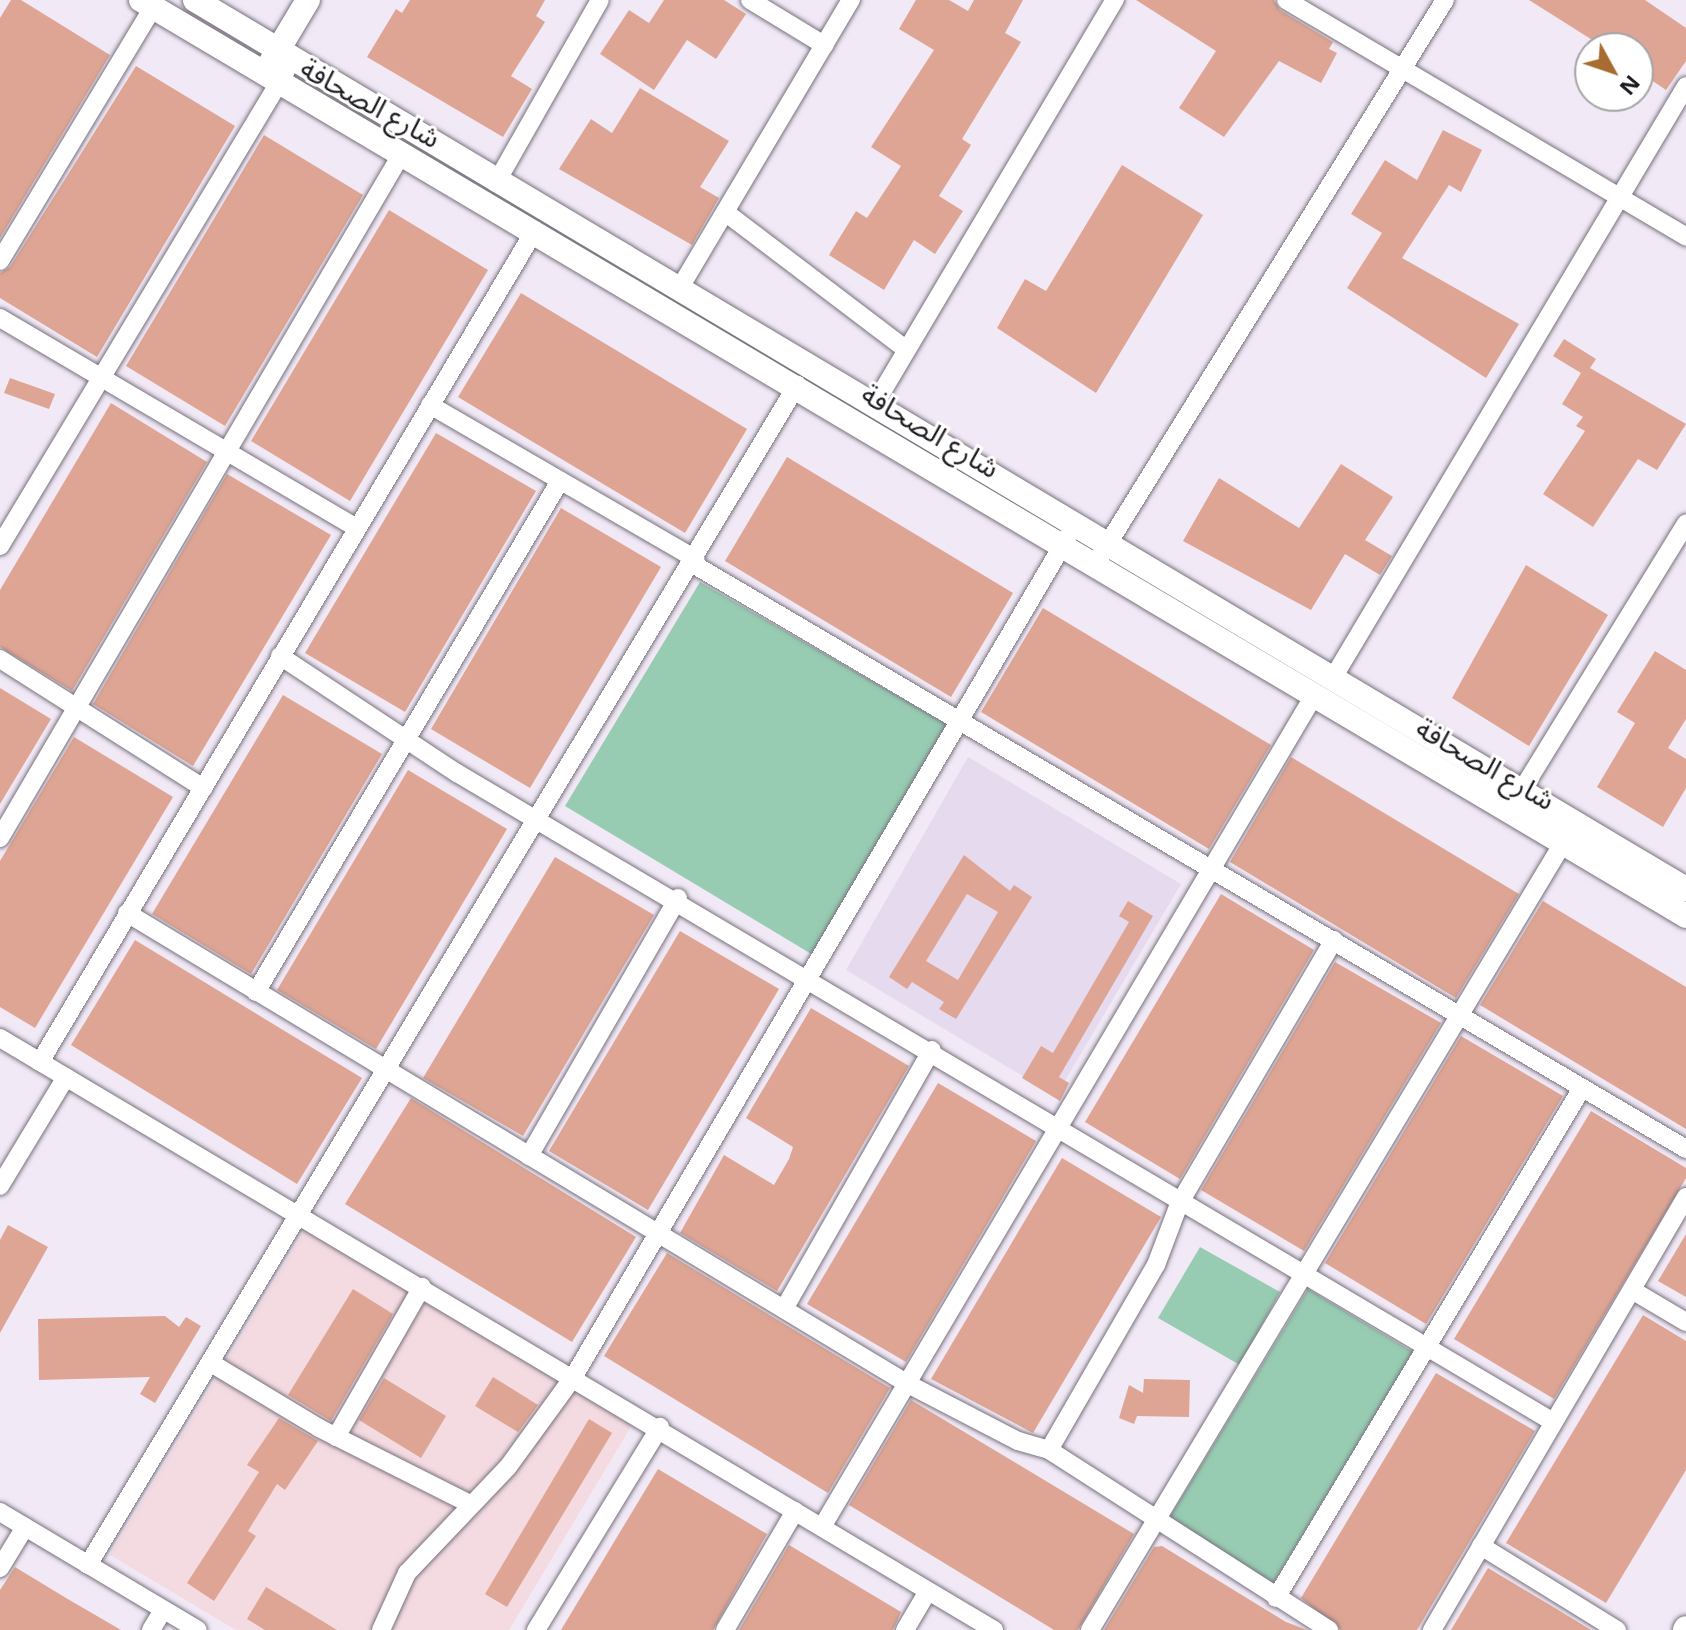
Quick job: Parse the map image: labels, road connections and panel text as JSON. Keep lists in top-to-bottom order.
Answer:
{
  "streets": {
    "main road": ["شارع الصحافة"]
  },
  "north": "bottom right"
}
